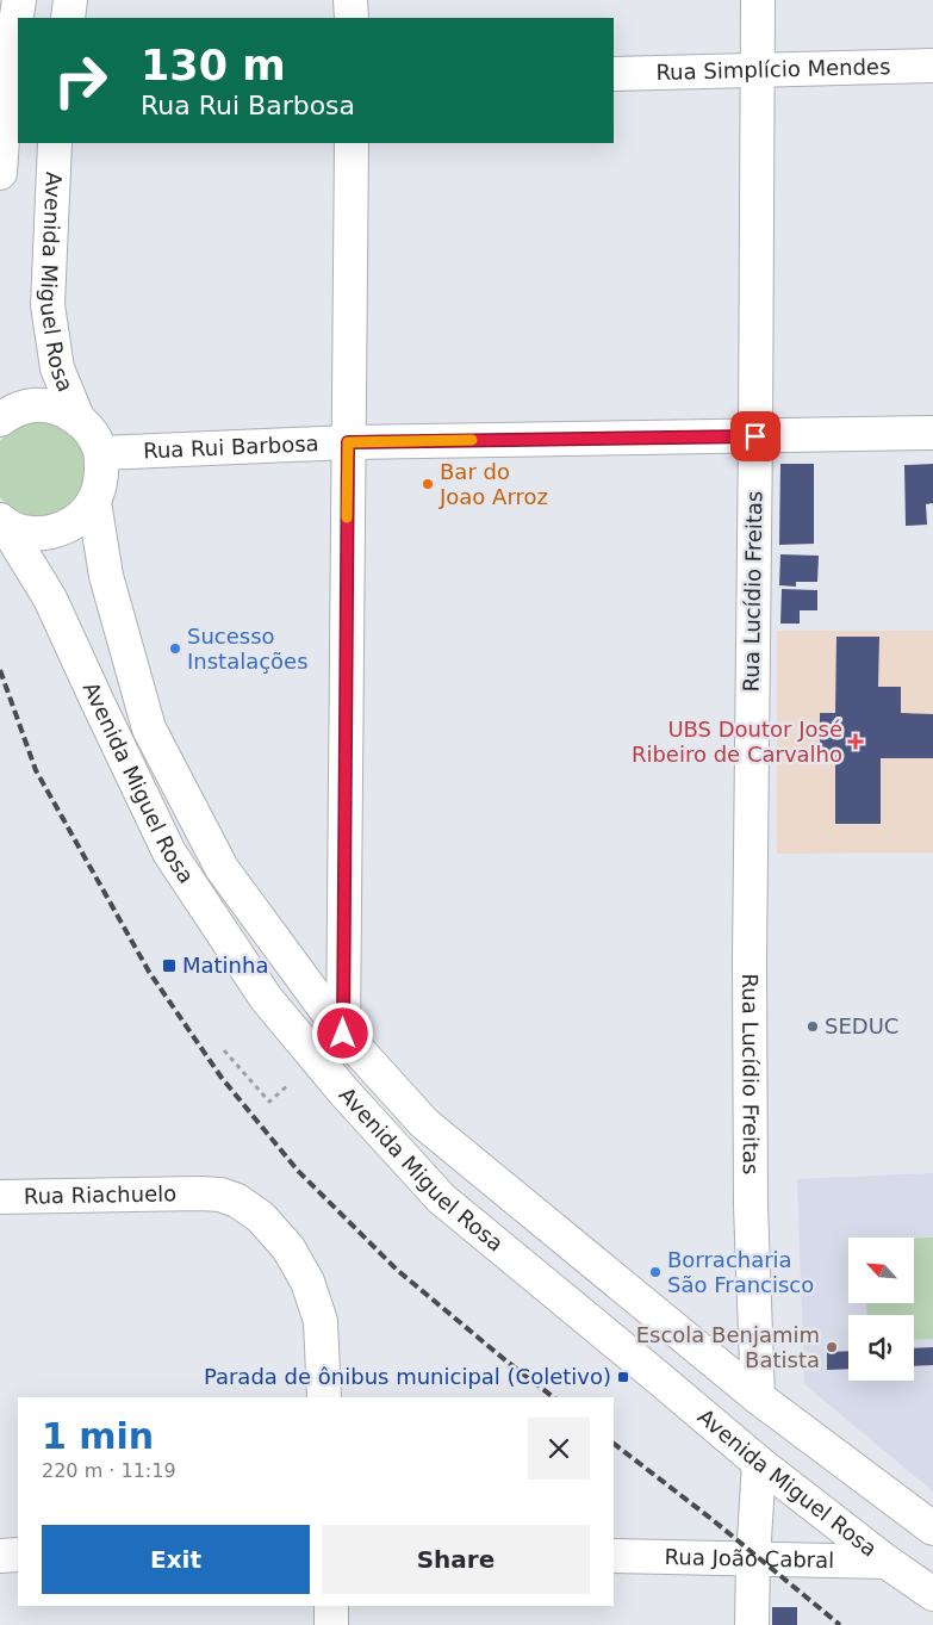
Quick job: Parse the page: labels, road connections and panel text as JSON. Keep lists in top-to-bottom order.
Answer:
{
  "streets": {
    "street": [
      "Rua Simplício Mendes",
      "Avenida Miguel Rosa",
      "Rua Rui Barbosa",
      "Rua Lucídio Freitas",
      "Rua Riachuelo",
      "Rua João Cabral"
    ]
  },
  "crossings": [
    ["Rua Simplício Mendes", "Rua Lucídio Freitas"],
    ["Avenida Miguel Rosa", "Rua Lucídio Freitas"],
    ["Avenida Miguel Rosa", "Rua João Cabral"],
    ["Rua Rui Barbosa", "Rua Lucídio Freitas"]
  ],
  "places": {
    "other": [
      "Bar do Joao Arroz",
      "Sucesso Instalações",
      "SEDUC",
      "Borracharia São Francisco",
      "Escola Benjamim Batista"
    ],
    "health": ["UBS Doutor José Ribeiro de Carvalho"],
    "transit": ["Matinha", "Parada de ônibus municipal (Coletivo)"]
  },
  "north": "top left",
  "page": {
    "turn": ["130 m", "Rua Rui Barbosa"],
    "heading": ["1 min", "220 m · 11:19"],
    "buttons": ["Exit", "Share"]
  }
}
